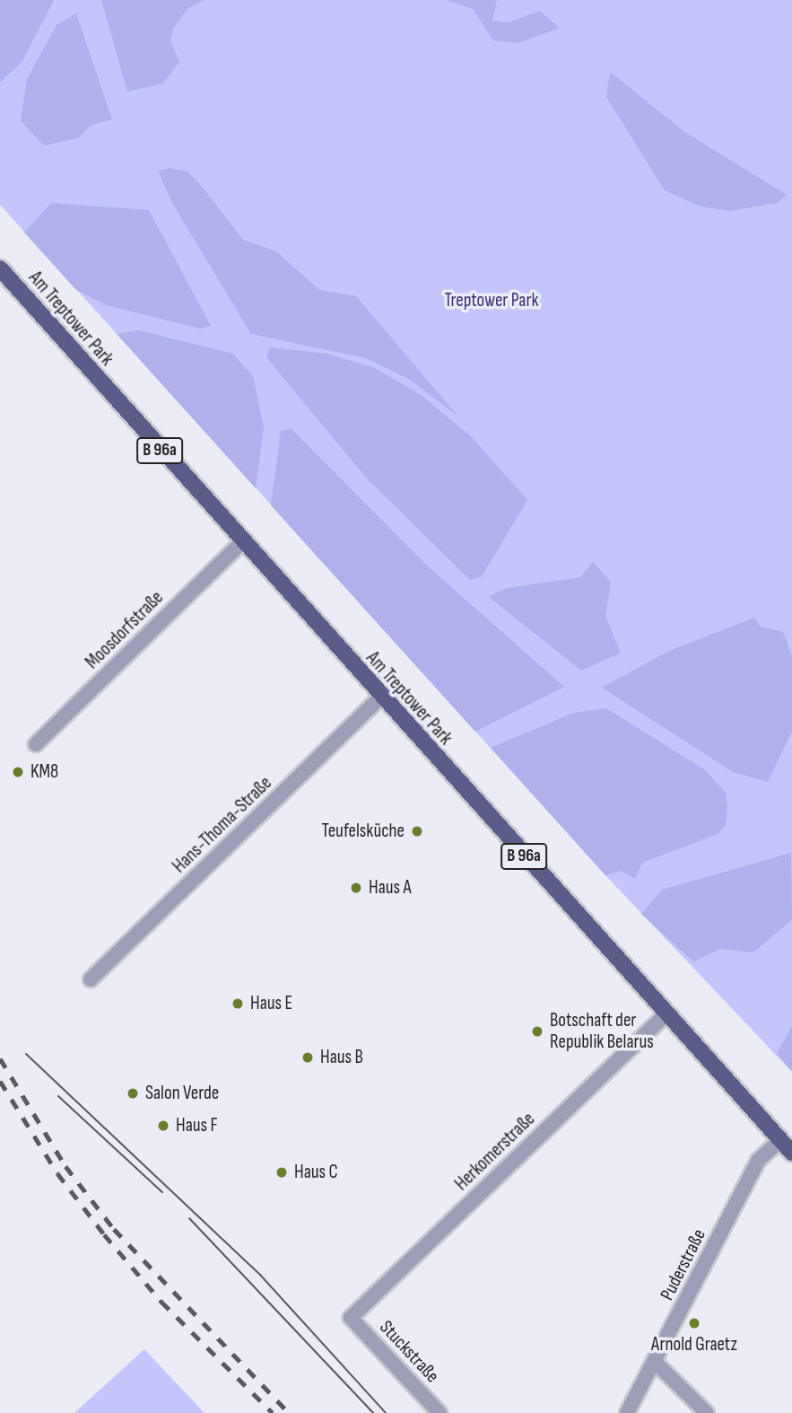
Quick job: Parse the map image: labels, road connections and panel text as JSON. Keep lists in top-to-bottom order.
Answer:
{
  "streets": {
    "main road": ["Am Treptower Park", "B 96a"],
    "street": [
      "Moosdorfstraße",
      "Hans-Thoma-Straße",
      "Herkomerstraße",
      "Puderstraße",
      "Stuckstraße"
    ]
  },
  "crossings": [
    ["Am Treptower Park", "Moosdorfstraße"],
    ["Am Treptower Park", "Hans-Thoma-Straße"],
    ["Am Treptower Park", "Herkomerstraße"],
    ["Am Treptower Park", "Puderstraße"],
    ["Herkomerstraße", "Stuckstraße"]
  ],
  "parks": ["Treptower Park"],
  "places": [
    "KM8",
    "Teufelsküche",
    "Haus A",
    "Haus E",
    "Botschaft der Republik Belarus",
    "Haus B",
    "Salon Verde",
    "Haus F",
    "Haus C",
    "Arnold Graetz"
  ]
}
